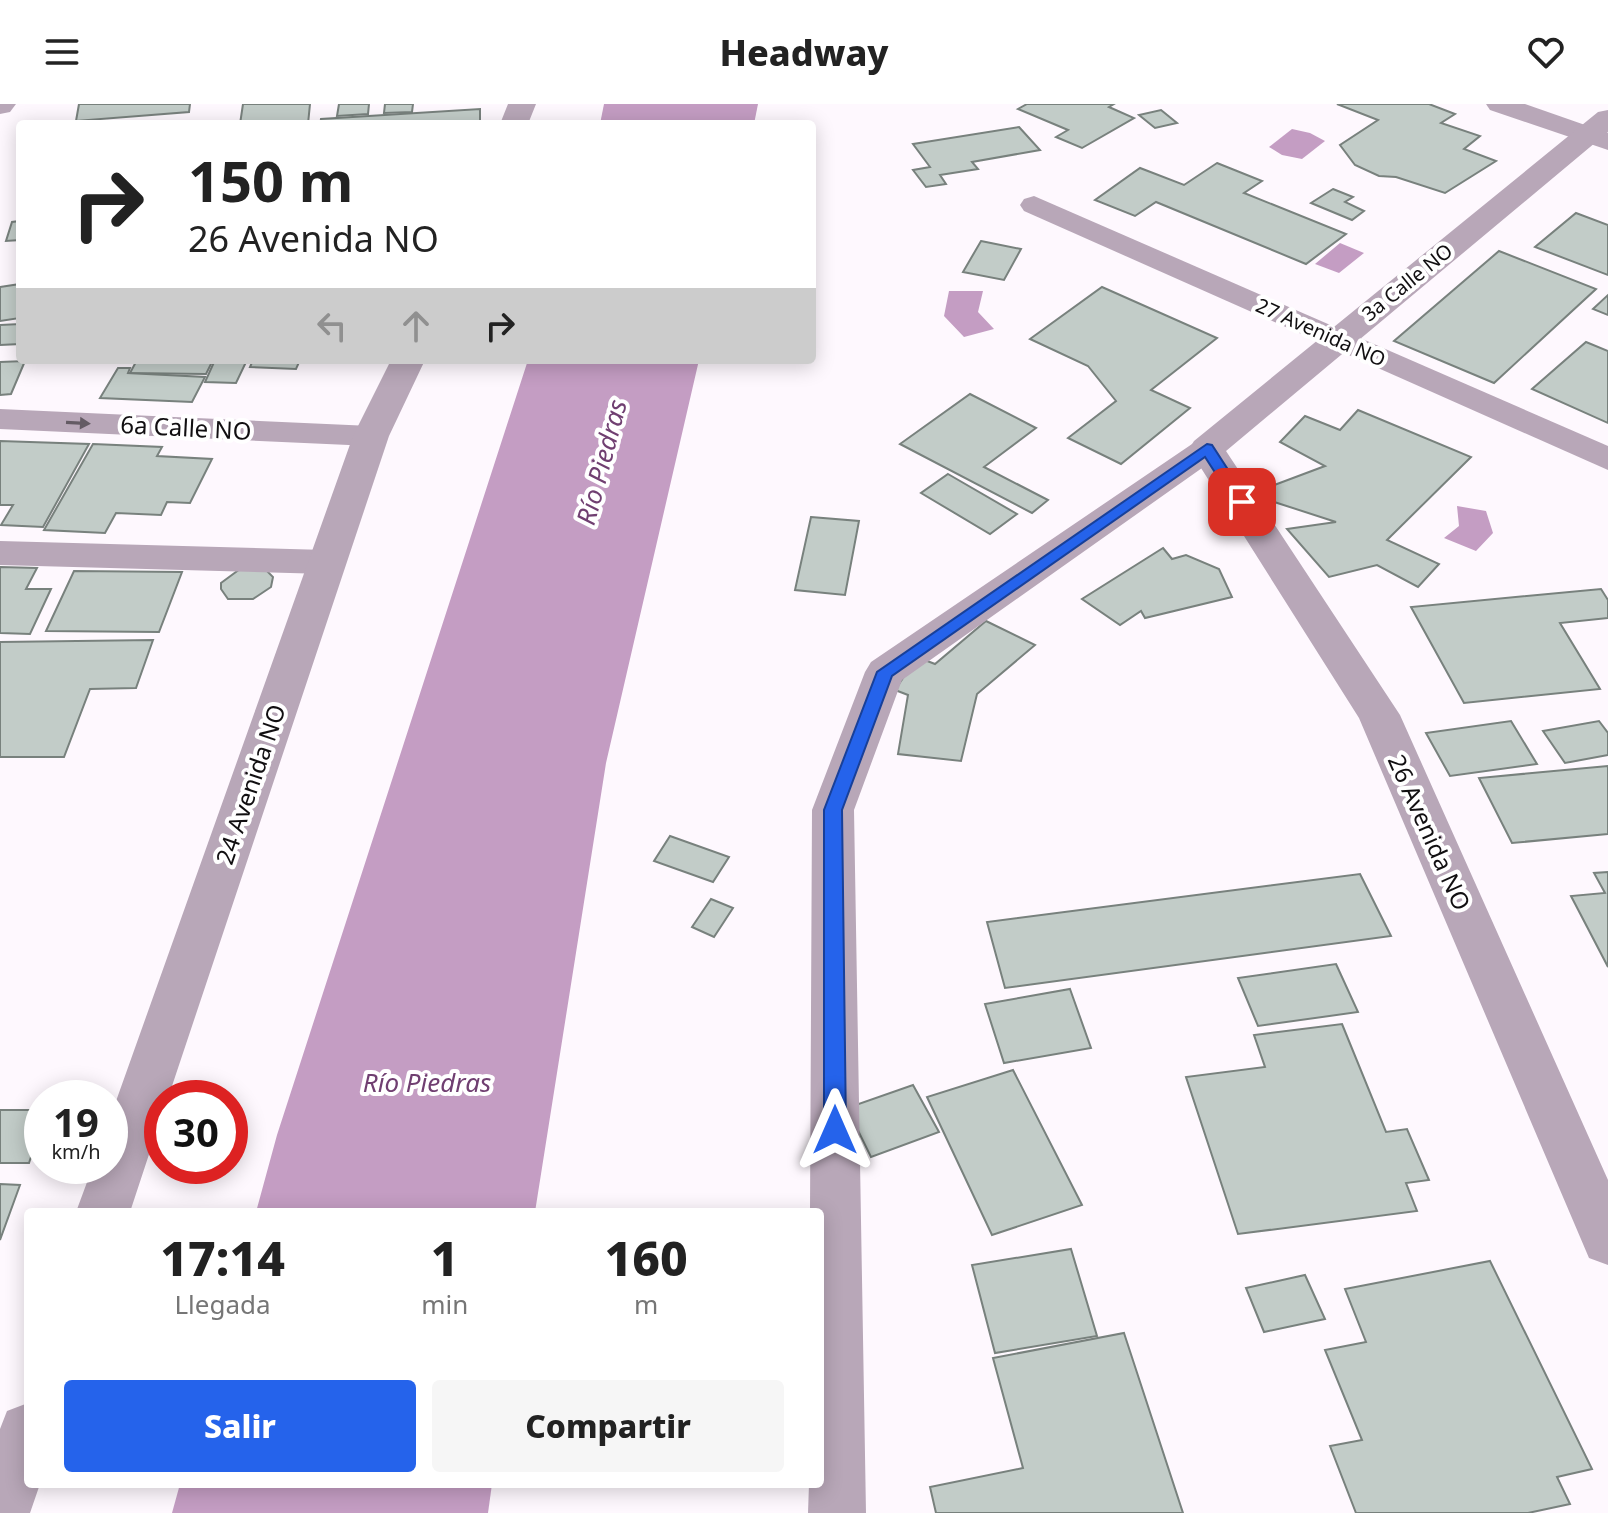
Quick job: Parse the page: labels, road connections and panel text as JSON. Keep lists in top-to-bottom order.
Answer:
{
  "streets": {
    "street": [
      "3a Calle NO",
      "27 Avenida NO",
      "6a Calle NO",
      "24 Avenida NO",
      "26 Avenida NO"
    ]
  },
  "crossings": [
    ["3a Calle NO", "27 Avenida NO"],
    ["3a Calle NO", "26 Avenida NO"],
    ["6a Calle NO", "24 Avenida NO"]
  ],
  "water": ["Río Piedras"],
  "page": {
    "header": "Headway",
    "turn": ["150 m", "26 Avenida NO"],
    "speed": "19 km/h",
    "limit": "30",
    "eta": [
      "17:14",
      "Llegada",
      "1",
      "min",
      "160",
      "m"
    ],
    "buttons": ["Salir", "Compartir"]
  }
}
